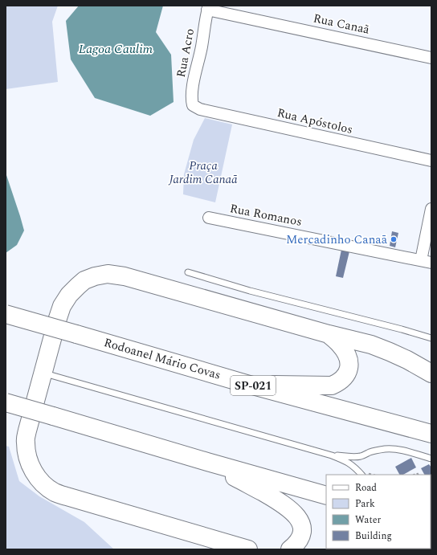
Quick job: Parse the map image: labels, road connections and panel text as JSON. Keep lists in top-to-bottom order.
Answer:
{
  "streets": {
    "highway": ["Rodoanel Mário Covas", "SP-021"],
    "street": [
      "Rua Canaã",
      "Rua Acro",
      "Rua Apóstolos",
      "Rua Romanos"
    ]
  },
  "crossings": [
    ["Rua Canaã", "Rua Acro"],
    ["Rua Acro", "Rua Apóstolos"]
  ],
  "water": ["Lagoa Caulim"],
  "parks": ["Praça Jardim Canaã"],
  "places": ["Mercadinho Canaã"],
  "legend": [
    "Road",
    "Park",
    "Water",
    "Building"
  ]
}
